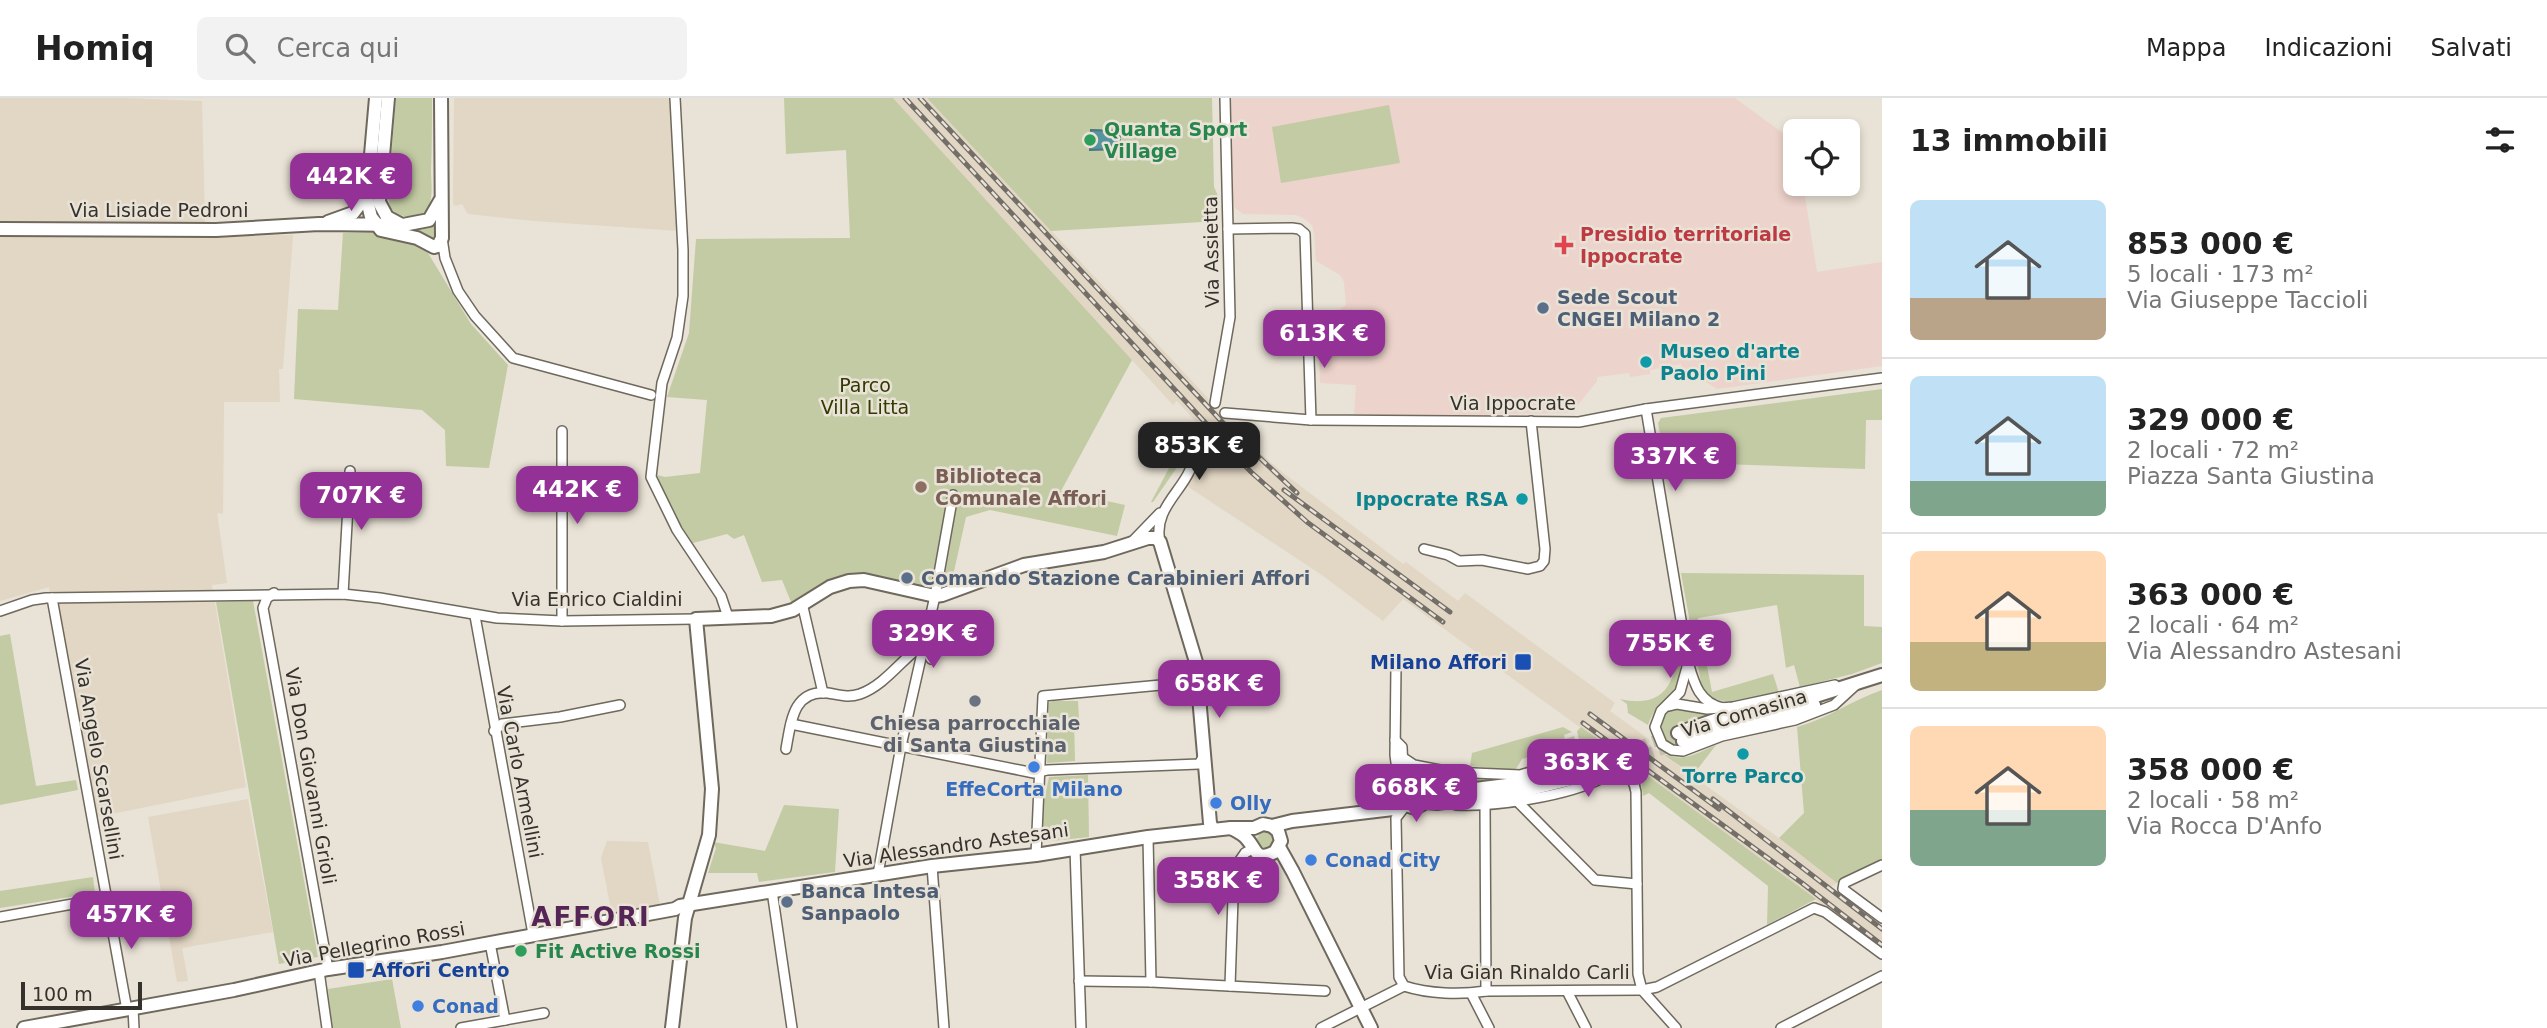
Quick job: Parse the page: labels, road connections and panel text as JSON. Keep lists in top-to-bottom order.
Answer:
{
  "streets": {
    "street": [
      "Via Lisiade Pedroni",
      "Via Assietta",
      "Via Ippocrate",
      "Via Enrico Cialdini",
      "Via Comasina",
      "Via Angelo Scarsellini",
      "Via Carlo Armellini",
      "Via Don Giovanni Grioli",
      "Via Alessandro Astesani",
      "Via Pellegrino Rossi",
      "Via Gian Rinaldo Carli"
    ]
  },
  "crossings": [
    ["Via Enrico Cialdini", "Via Angelo Scarsellini"],
    ["Via Enrico Cialdini", "Via Carlo Armellini"],
    ["Via Angelo Scarsellini", "Via Pellegrino Rossi"],
    ["Via Carlo Armellini", "Via Pellegrino Rossi"],
    ["Via Don Giovanni Grioli", "Via Pellegrino Rossi"],
    ["Via Alessandro Astesani", "Via Pellegrino Rossi"]
  ],
  "districts": ["AFFORI"],
  "parks": ["Parco Villa Litta"],
  "places": {
    "other": [
      "Quanta Sport Village",
      "Sede Scout CNGEI Milano 2",
      "Museo d'arte Paolo Pini",
      "Biblioteca Comunale Affori",
      "Ippocrate RSA",
      "Comando Stazione Carabinieri Affori",
      "Chiesa parrocchiale di Santa Giustina",
      "Torre Parco",
      "EffeCorta Milano",
      "Olly",
      "Conad City",
      "Banca Intesa Sanpaolo",
      "Fit Active Rossi",
      "Conad"
    ],
    "health": ["Presidio territoriale Ippocrate"],
    "transit": ["Milano Affori", "Affori Centro"]
  },
  "scale_bar": "100 m",
  "page": {
    "header": "Homiq",
    "search": "Cerca qui",
    "nav": ["Mappa", "Indicazioni", "Salvati"],
    "heading": "13 immobili",
    "price": [
      "442K €",
      "613K €",
      "853K €",
      "337K €",
      "442K €",
      "707K €",
      "329K €",
      "755K €",
      "658K €",
      "363K €",
      "668K €",
      "358K €",
      "457K €"
    ],
    "list": [
      {
        "name": "853 000 €",
        "note": "5 locali · 173 m² · Via Giuseppe Taccioli"
      },
      {
        "name": "329 000 €",
        "note": "2 locali · 72 m² · Piazza Santa Giustina"
      },
      {
        "name": "363 000 €",
        "note": "2 locali · 64 m² · Via Alessandro Astesani"
      },
      {
        "name": "358 000 €",
        "note": "2 locali · 58 m² · Via Rocca D'Anfo"
      }
    ],
    "scale": "100 m"
  }
}
